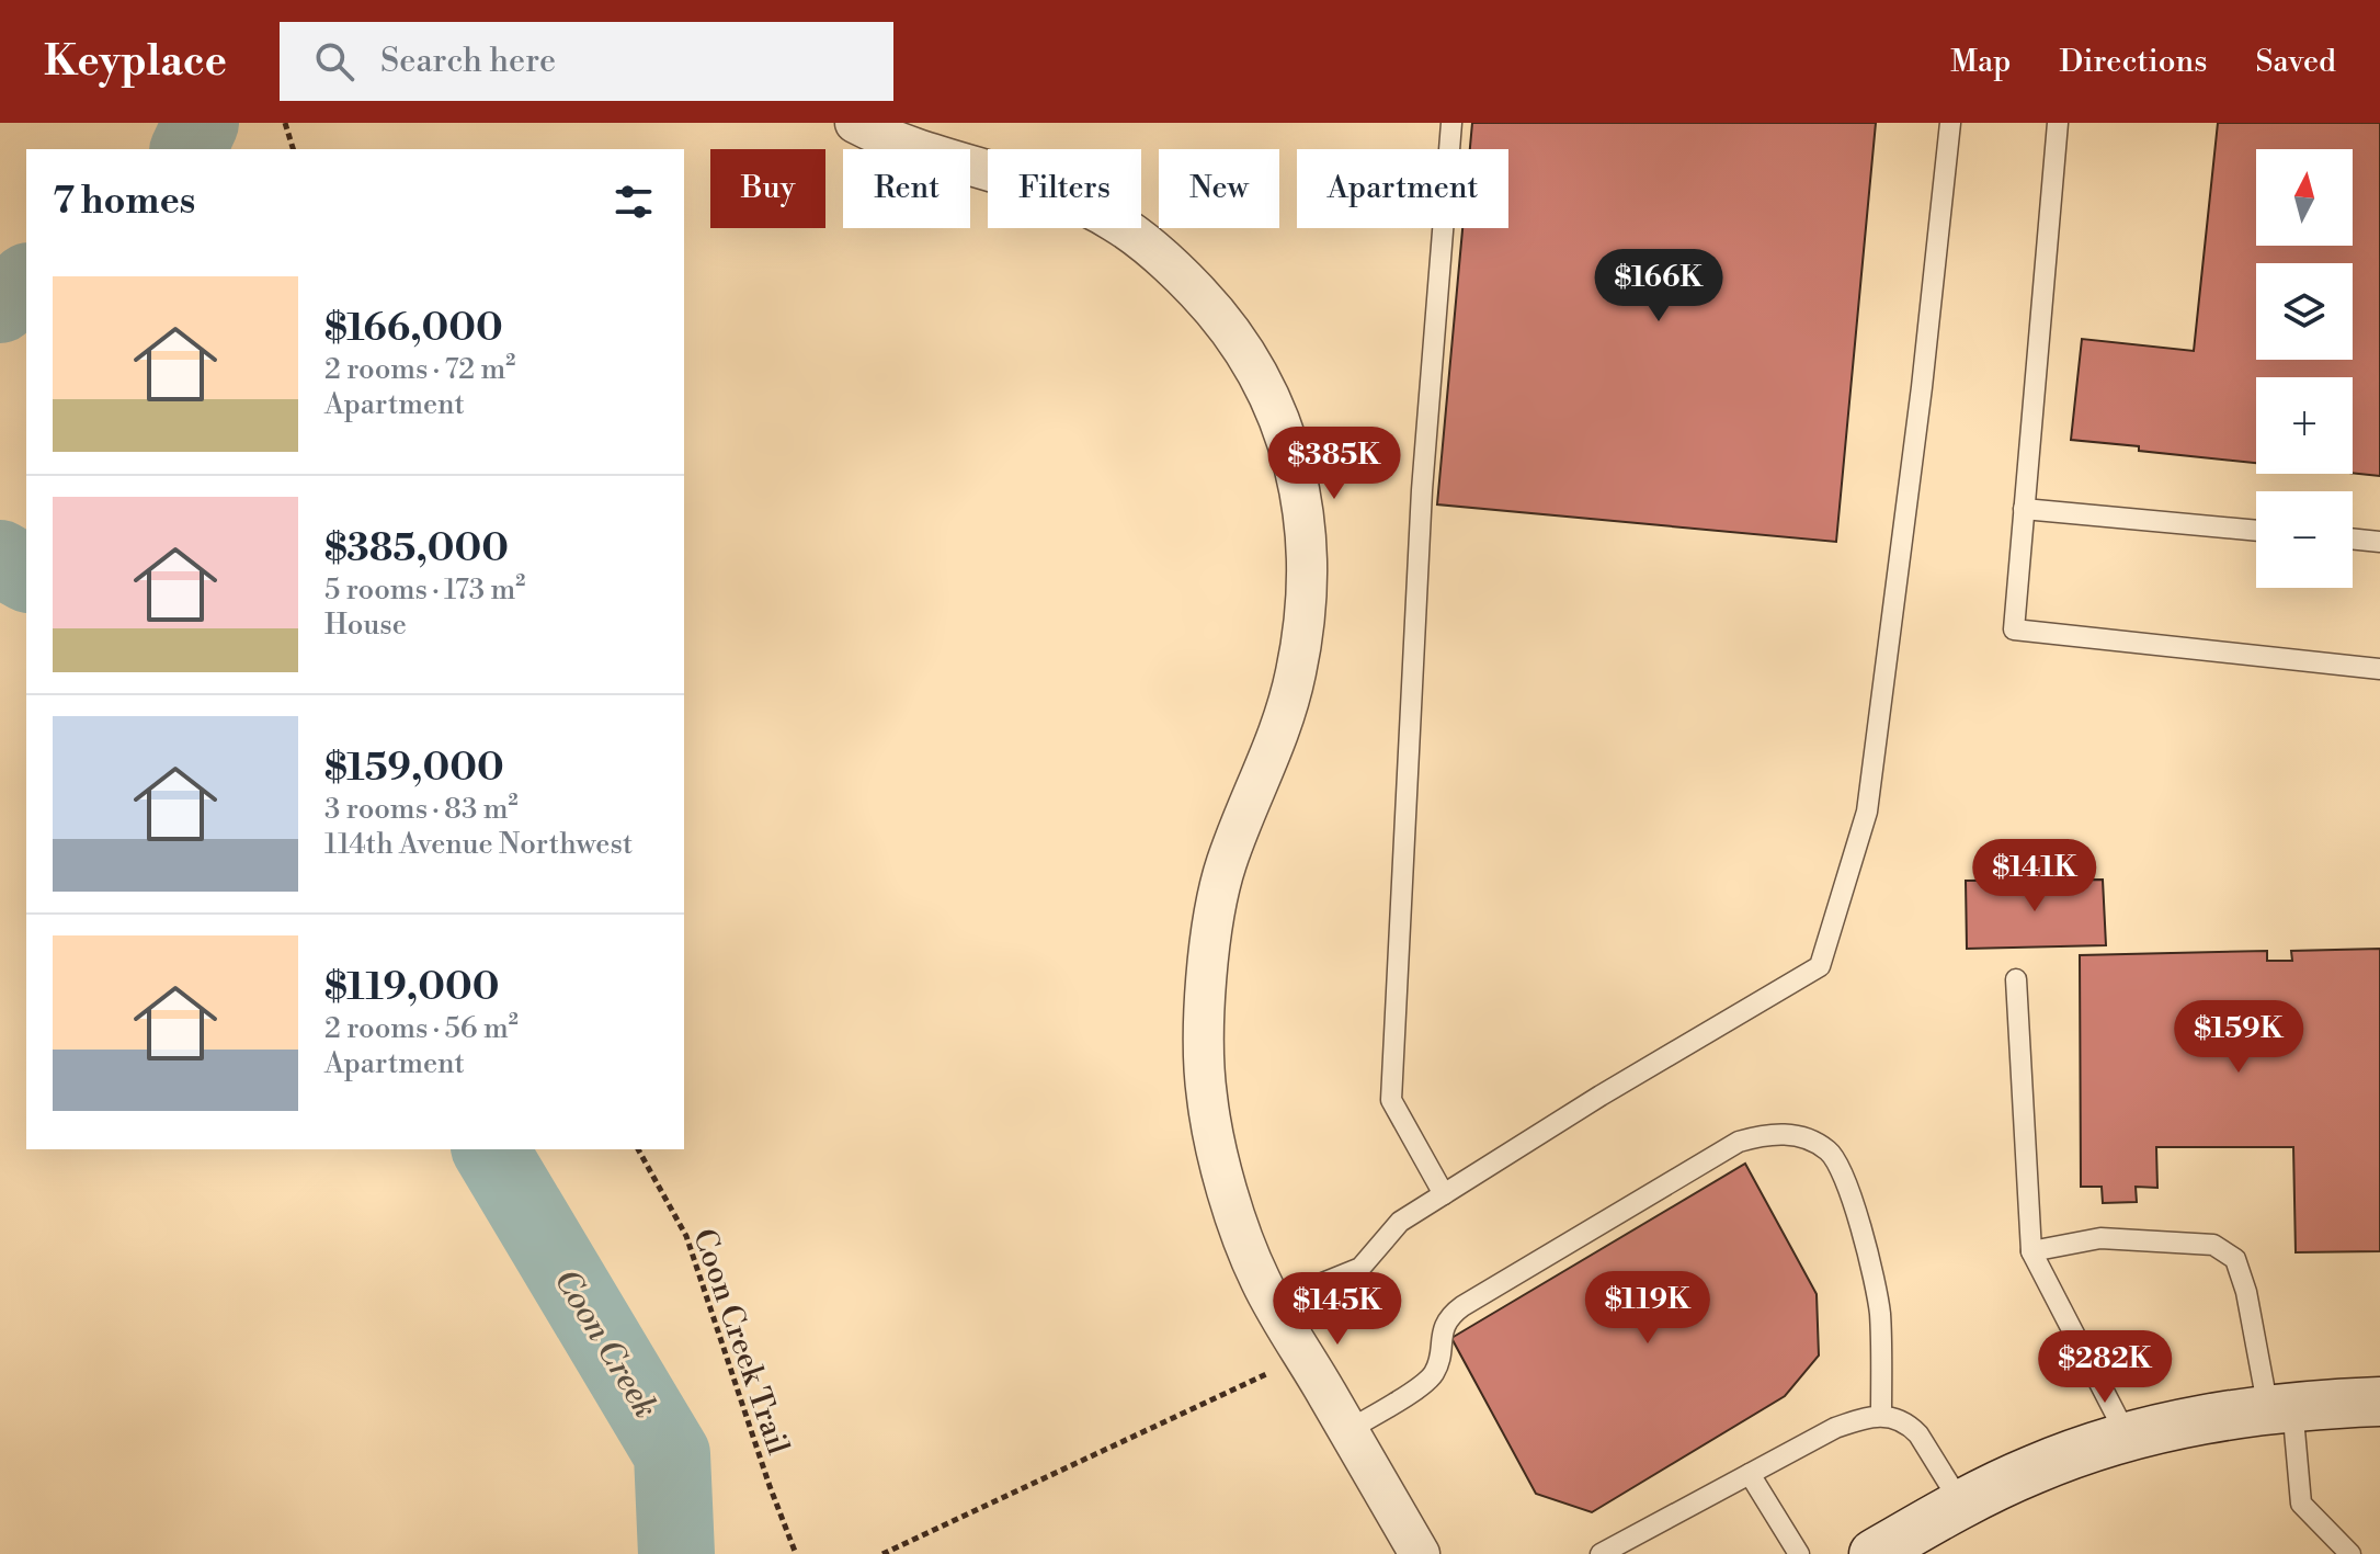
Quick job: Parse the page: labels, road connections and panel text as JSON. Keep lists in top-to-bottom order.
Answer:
{
  "streets": {
    "path": ["Coon Creek Trail"]
  },
  "water": ["Coon Creek"],
  "north": "top",
  "page": {
    "header": "Keyplace",
    "search": "Search here",
    "nav": ["Map", "Directions", "Saved"],
    "map_buttons": ["+", "−"],
    "chip": [
      "Buy",
      "Rent",
      "Filters",
      "New",
      "Apartment"
    ],
    "heading": "7 homes",
    "price": [
      "$166K",
      "$385K",
      "$141K",
      "$159K",
      "$119K",
      "$145K",
      "$282K"
    ],
    "list": [
      {
        "name": "$166,000",
        "note": "2 rooms · 72 m² · Apartment"
      },
      {
        "name": "$385,000",
        "note": "5 rooms · 173 m² · House"
      },
      {
        "name": "$159,000",
        "note": "3 rooms · 83 m² · 114th Avenue Northwest"
      },
      {
        "name": "$119,000",
        "note": "2 rooms · 56 m² · Apartment"
      }
    ]
  }
}
